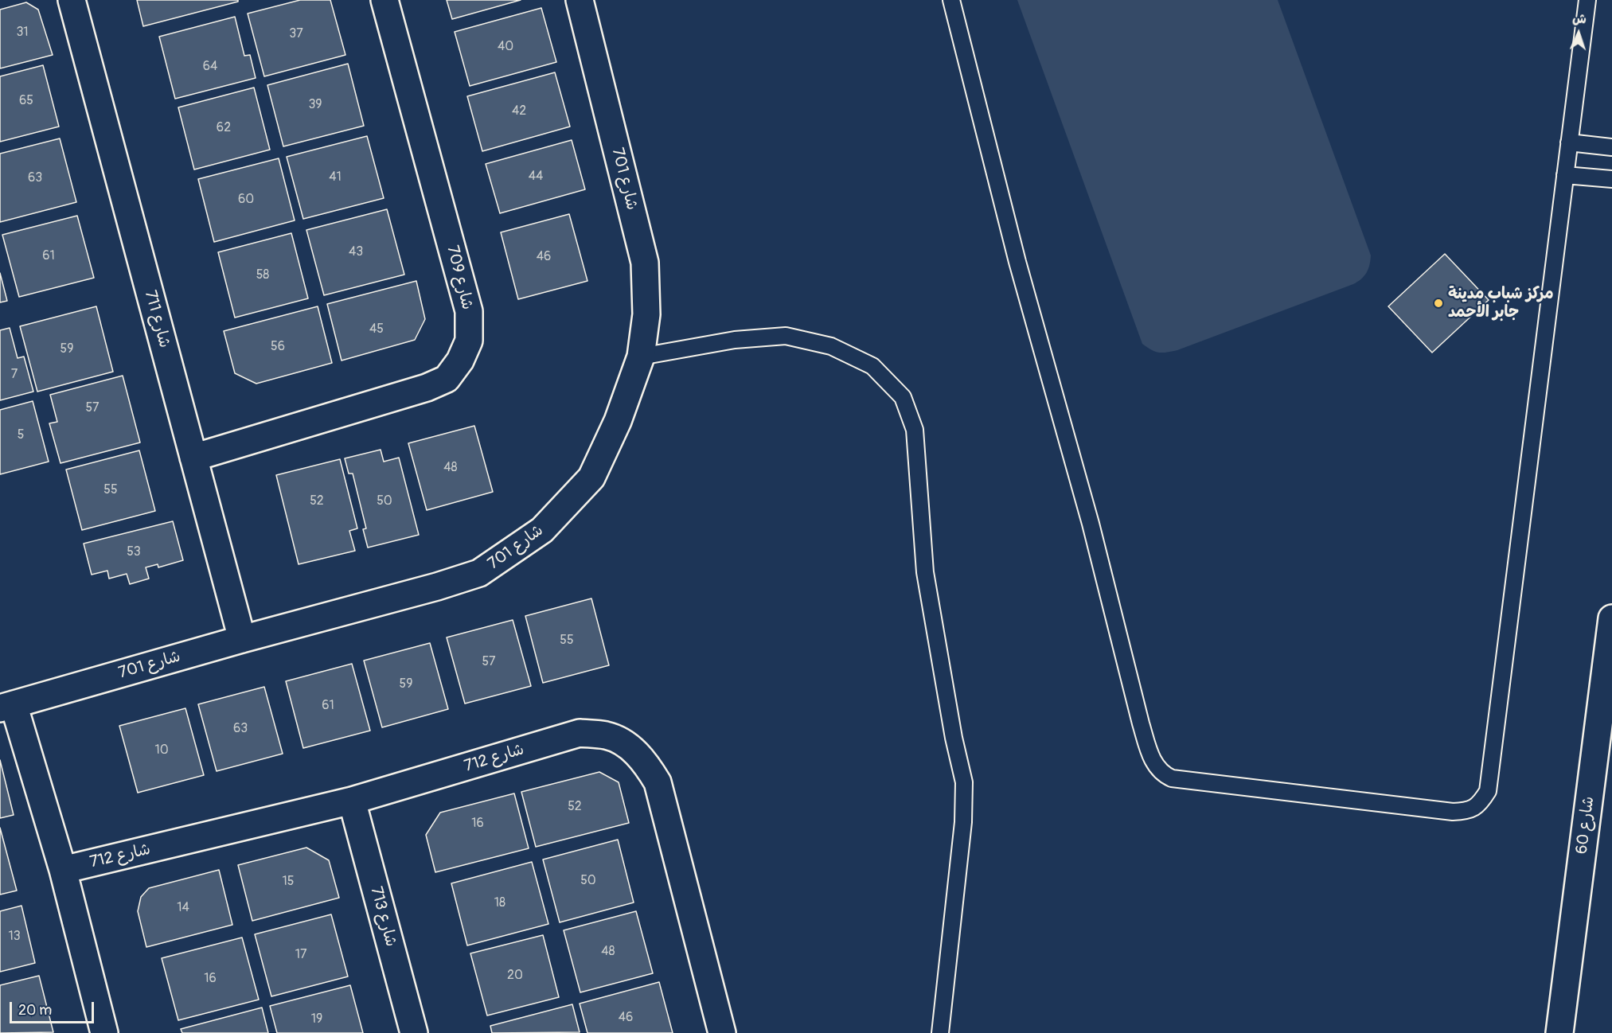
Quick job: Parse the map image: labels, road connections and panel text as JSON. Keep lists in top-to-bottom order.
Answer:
{
  "streets": {
    "street": [
      "شارع 701",
      "شارع 709",
      "شارع 711",
      "شارع 712",
      "شارع 60",
      "شارع 713"
    ]
  },
  "crossings": [
    ["شارع 701", "شارع 711"],
    ["شارع 709", "شارع 711"],
    ["شارع 712", "شارع 713"]
  ],
  "places": ["مركز شباب مدينة جابر الأحمد"],
  "house_numbers": [
    "31",
    "37",
    "40",
    "64",
    "65",
    "39",
    "42",
    "62",
    "44",
    "41",
    "63",
    "60",
    "43",
    "61",
    "46",
    "58",
    "45",
    "56",
    "59",
    "7",
    "57",
    "5",
    "48",
    "55",
    "52",
    "50",
    "53",
    "55",
    "57",
    "59",
    "61",
    "63",
    "10",
    "52",
    "16",
    "50",
    "15",
    "18",
    "14",
    "13",
    "48",
    "17",
    "20",
    "16",
    "46",
    "19"
  ],
  "scale_bar": "20 m",
  "north": "top"
}
